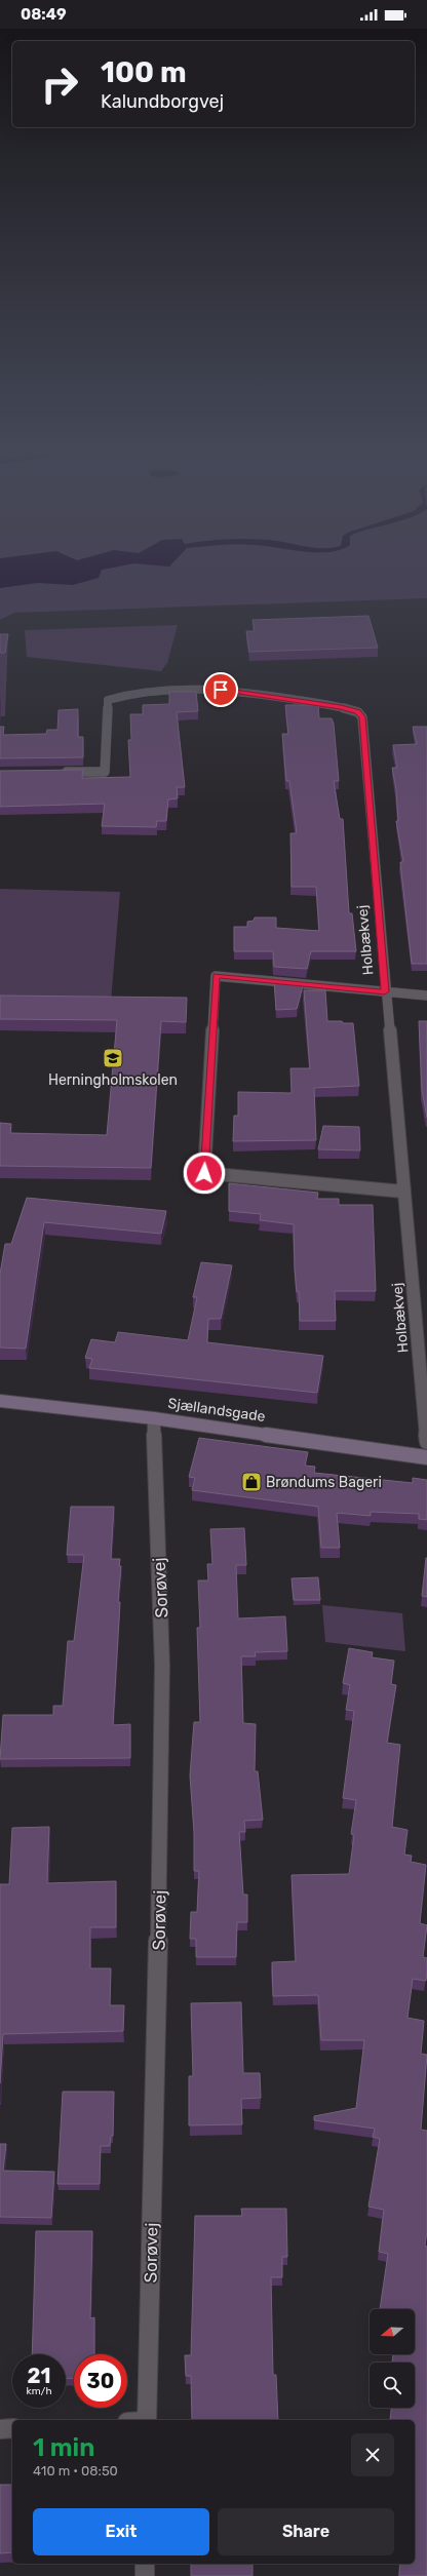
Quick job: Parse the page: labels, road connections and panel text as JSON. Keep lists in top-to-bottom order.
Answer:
{
  "streets": {
    "street": ["Holbækvej", "Sjællandsgade", "Sorøvej"]
  },
  "crossings": [
    ["Sjællandsgade", "Sorøvej"]
  ],
  "places": {
    "school or university": ["Herningholmskolen"],
    "shop": ["Brøndums Bageri"]
  },
  "north": "left",
  "page": {
    "status": "08:49",
    "turn": ["100 m", "Kalundborgvej"],
    "speed": "21 km/h",
    "limit": "30",
    "heading": ["1 min", "410 m · 08:50"],
    "buttons": ["Exit", "Share"]
  }
}
